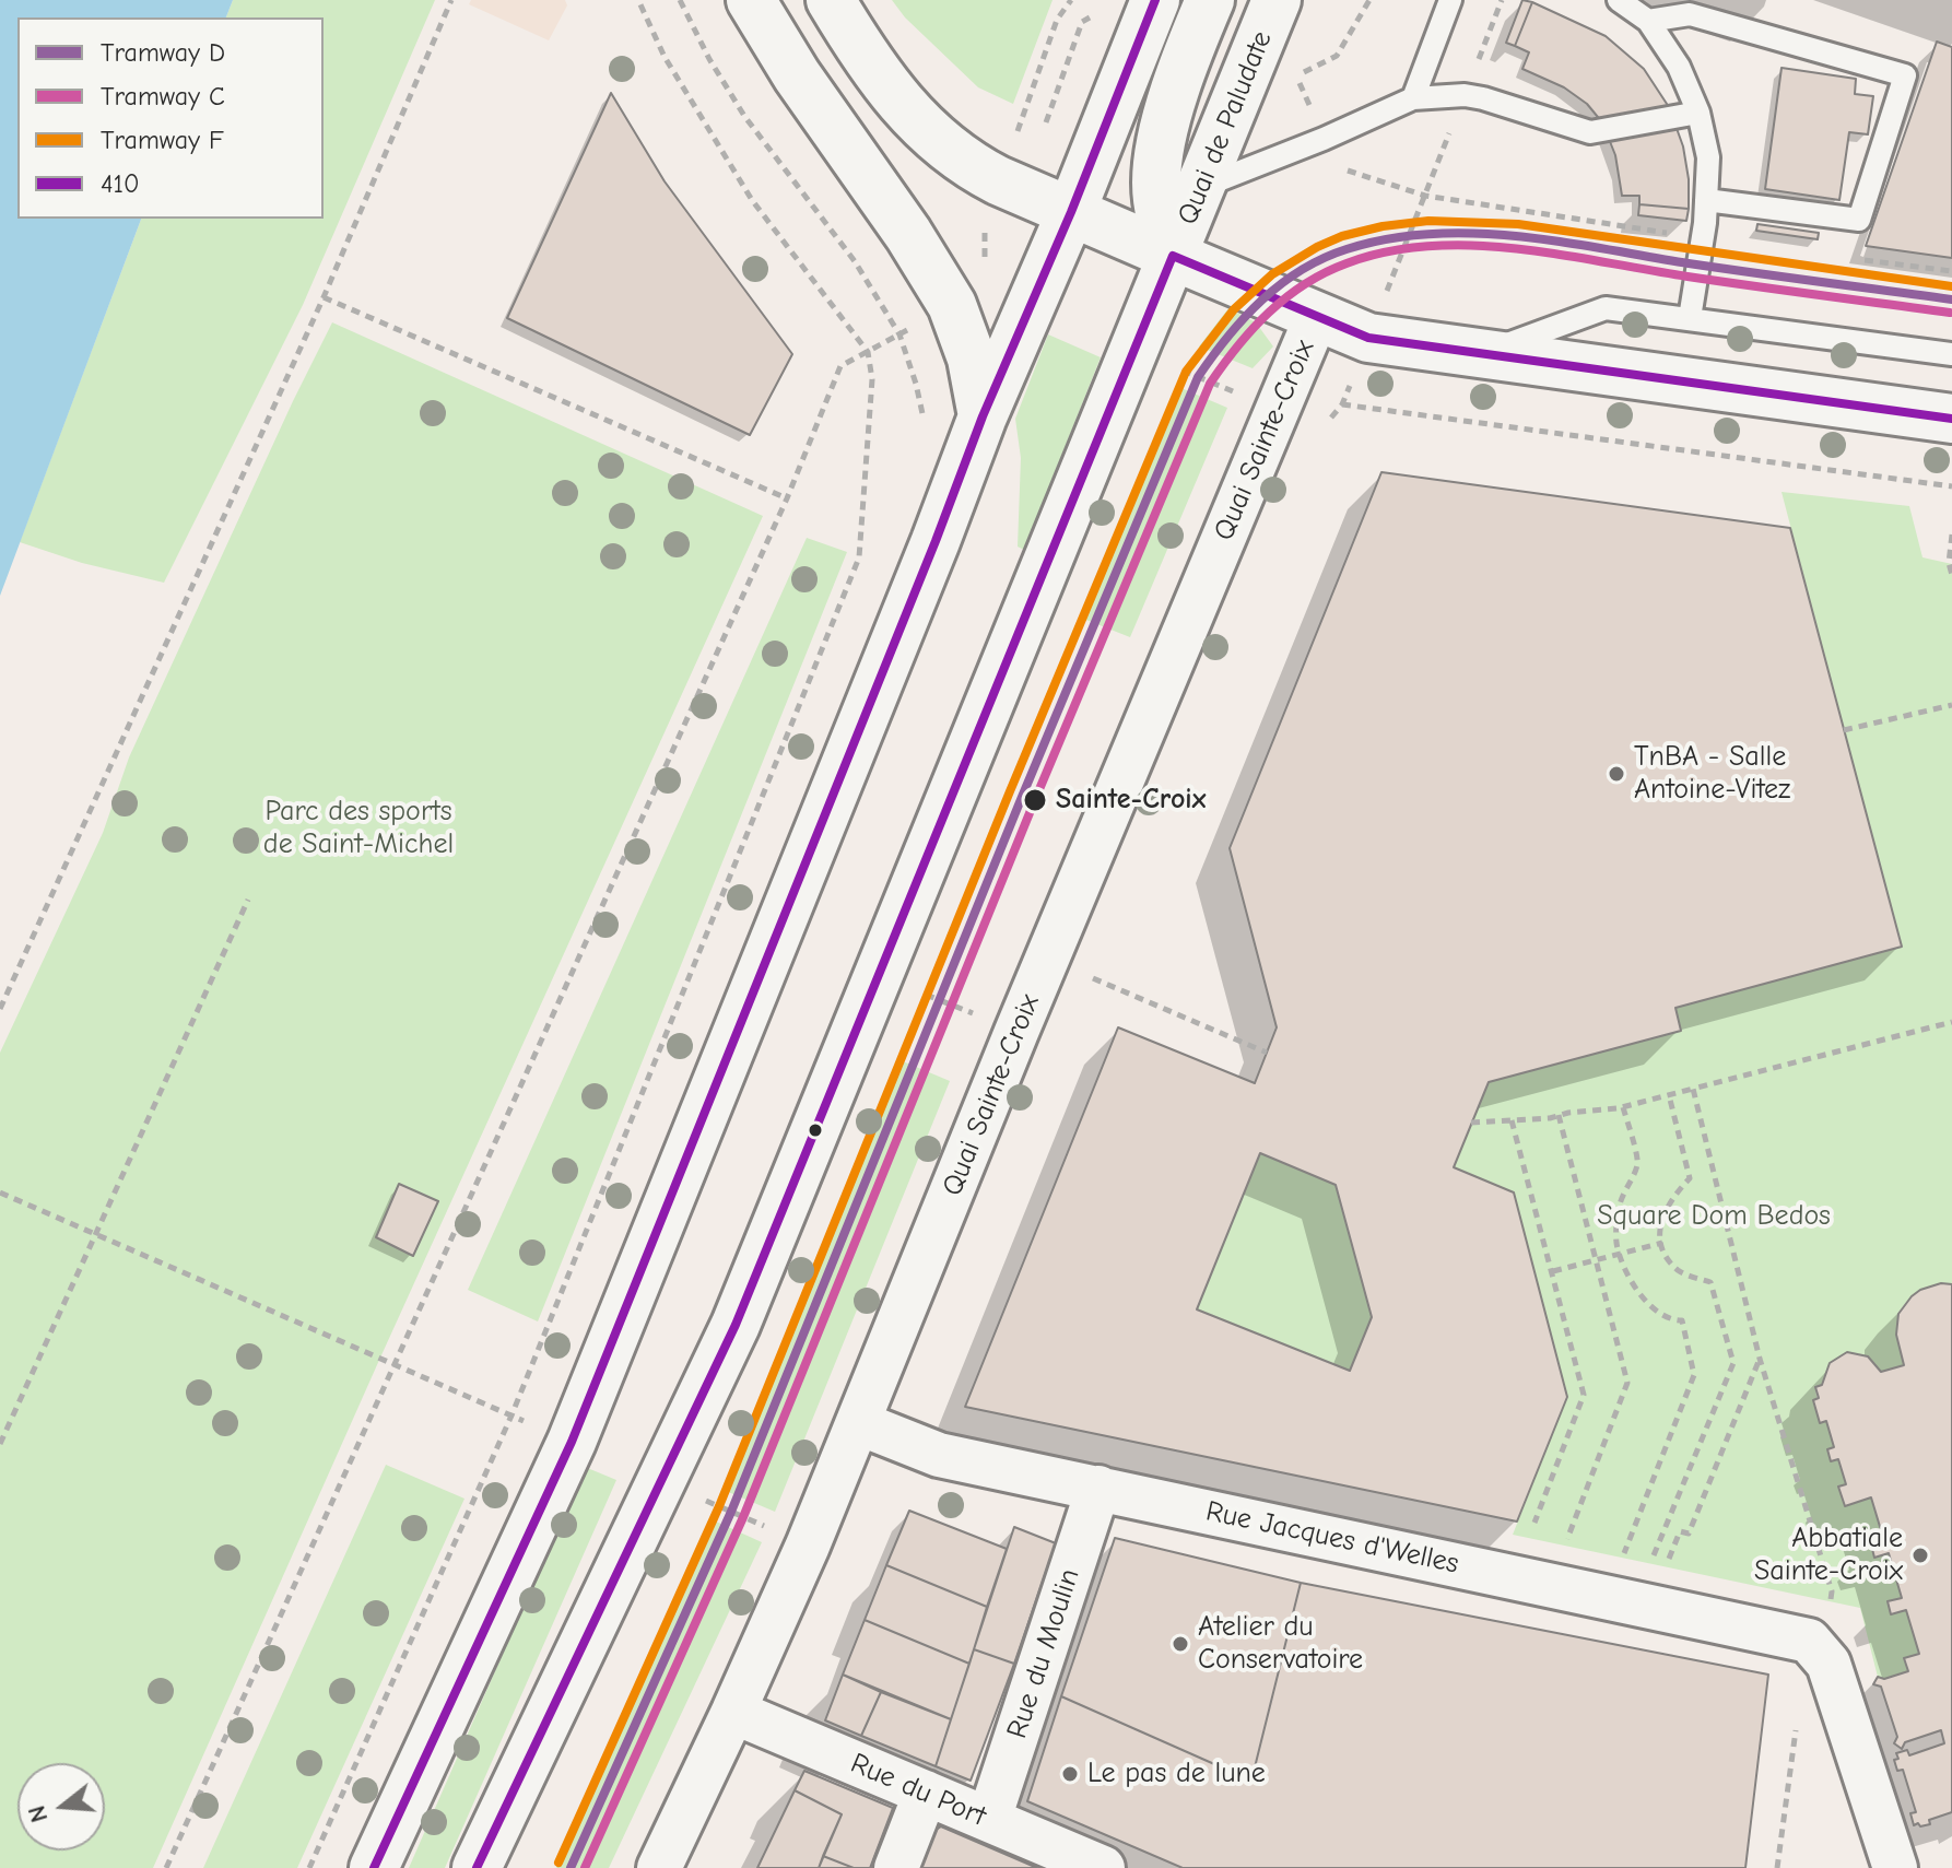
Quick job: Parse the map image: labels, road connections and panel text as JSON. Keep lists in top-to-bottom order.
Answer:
{
  "streets": {
    "main road": ["Quai de Paludate"],
    "street": [
      "Quai Sainte-Croix",
      "Rue Jacques d'Welles",
      "Rue du Moulin",
      "Rue du Port"
    ]
  },
  "crossings": [
    ["Quai Sainte-Croix", "Rue Jacques d'Welles"],
    ["Quai Sainte-Croix", "Rue du Port"],
    ["Rue Jacques d'Welles", "Rue du Moulin"],
    ["Rue du Moulin", "Rue du Port"]
  ],
  "parks": ["Parc des sports de Saint-Michel", "Square Dom Bedos"],
  "places": [
    "TnBA - Salle Antoine-Vitez",
    "Sainte-Croix",
    "Abbatiale Sainte-Croix",
    "Atelier du Conservatoire",
    "Le pas de lune"
  ],
  "lines": [
    "transit line 410",
    "tram line F",
    "tram line D",
    "tram line C"
  ],
  "legend": [
    "Tramway D",
    "Tramway C",
    "Tramway F",
    "410"
  ],
  "north": "left"
}
